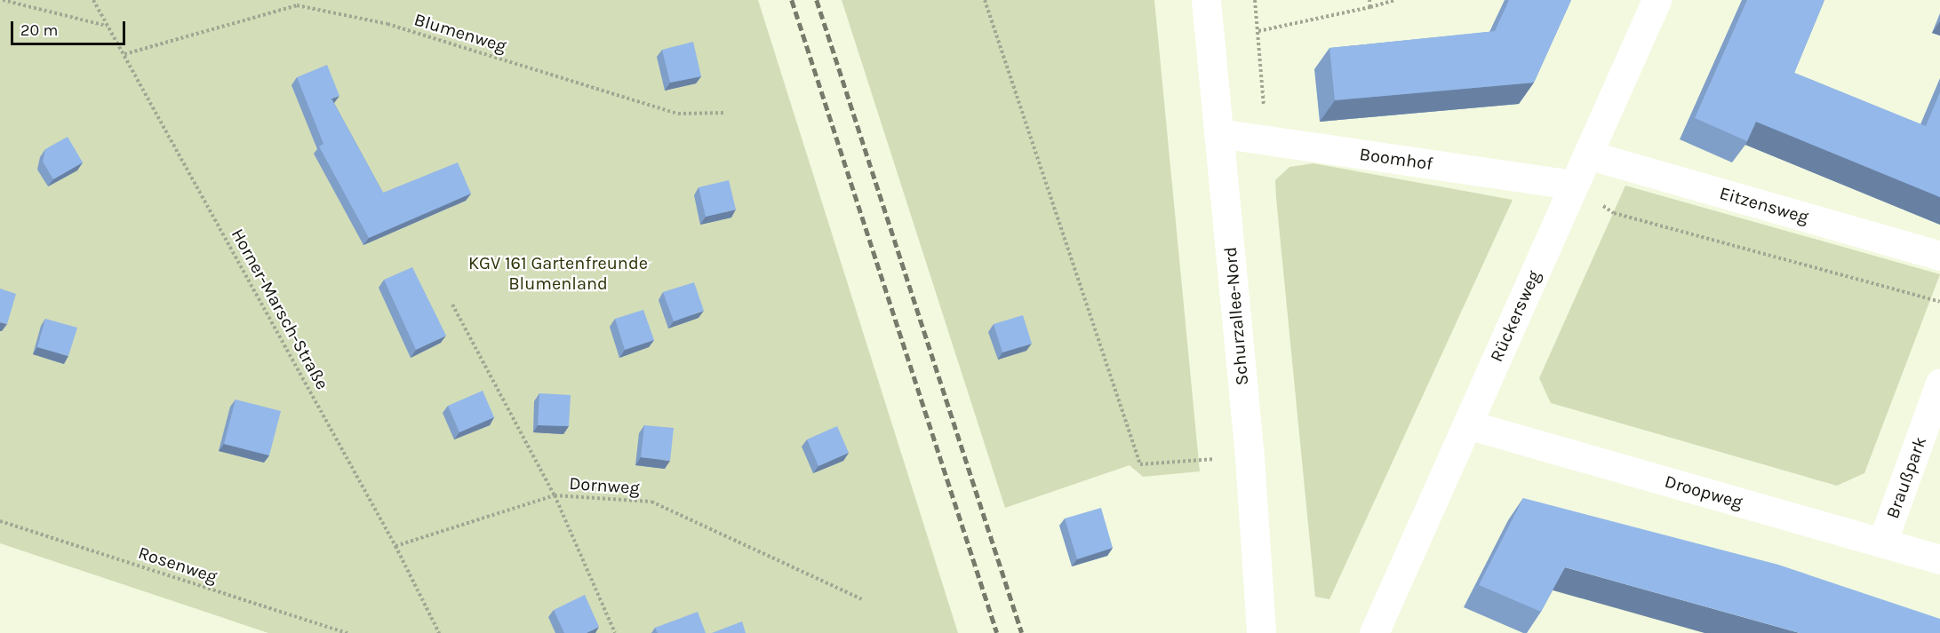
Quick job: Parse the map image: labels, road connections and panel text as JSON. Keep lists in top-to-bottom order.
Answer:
{
  "streets": {
    "street": [
      "Boomhof",
      "Eitzensweg",
      "Schurzallee-Nord",
      "Rückersweg",
      "Braußpark",
      "Droopweg"
    ],
    "path": [
      "Blumenweg",
      "Horner-Marsch-Straße",
      "Dornweg",
      "Rosenweg"
    ]
  },
  "crossings": [
    ["Blumenweg", "Horner-Marsch-Straße"],
    ["Boomhof", "Schurzallee-Nord"],
    ["Boomhof", "Rückersweg"],
    ["Eitzensweg", "Rückersweg"],
    ["Horner-Marsch-Straße", "Dornweg"],
    ["Rückersweg", "Droopweg"],
    ["Braußpark", "Droopweg"]
  ],
  "parks": ["KGV 161 Gartenfreunde Blumenland"],
  "scale_bar": "20 m"
}
